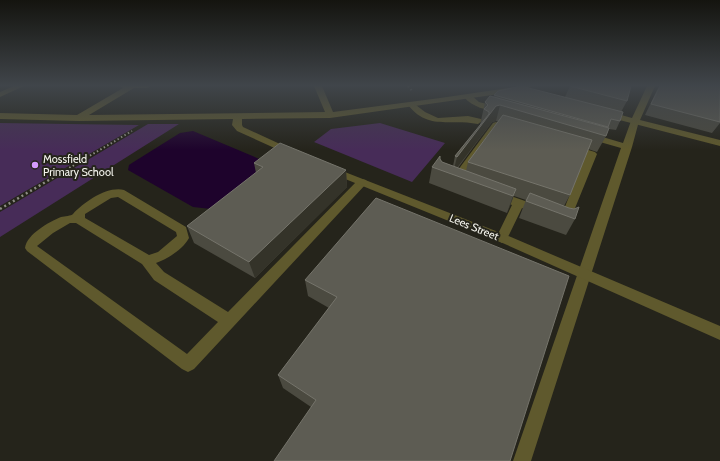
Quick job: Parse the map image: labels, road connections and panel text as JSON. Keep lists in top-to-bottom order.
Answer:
{
  "streets": {
    "street": ["Lees Street"]
  },
  "places": ["Mossfield Primary School"]
}
